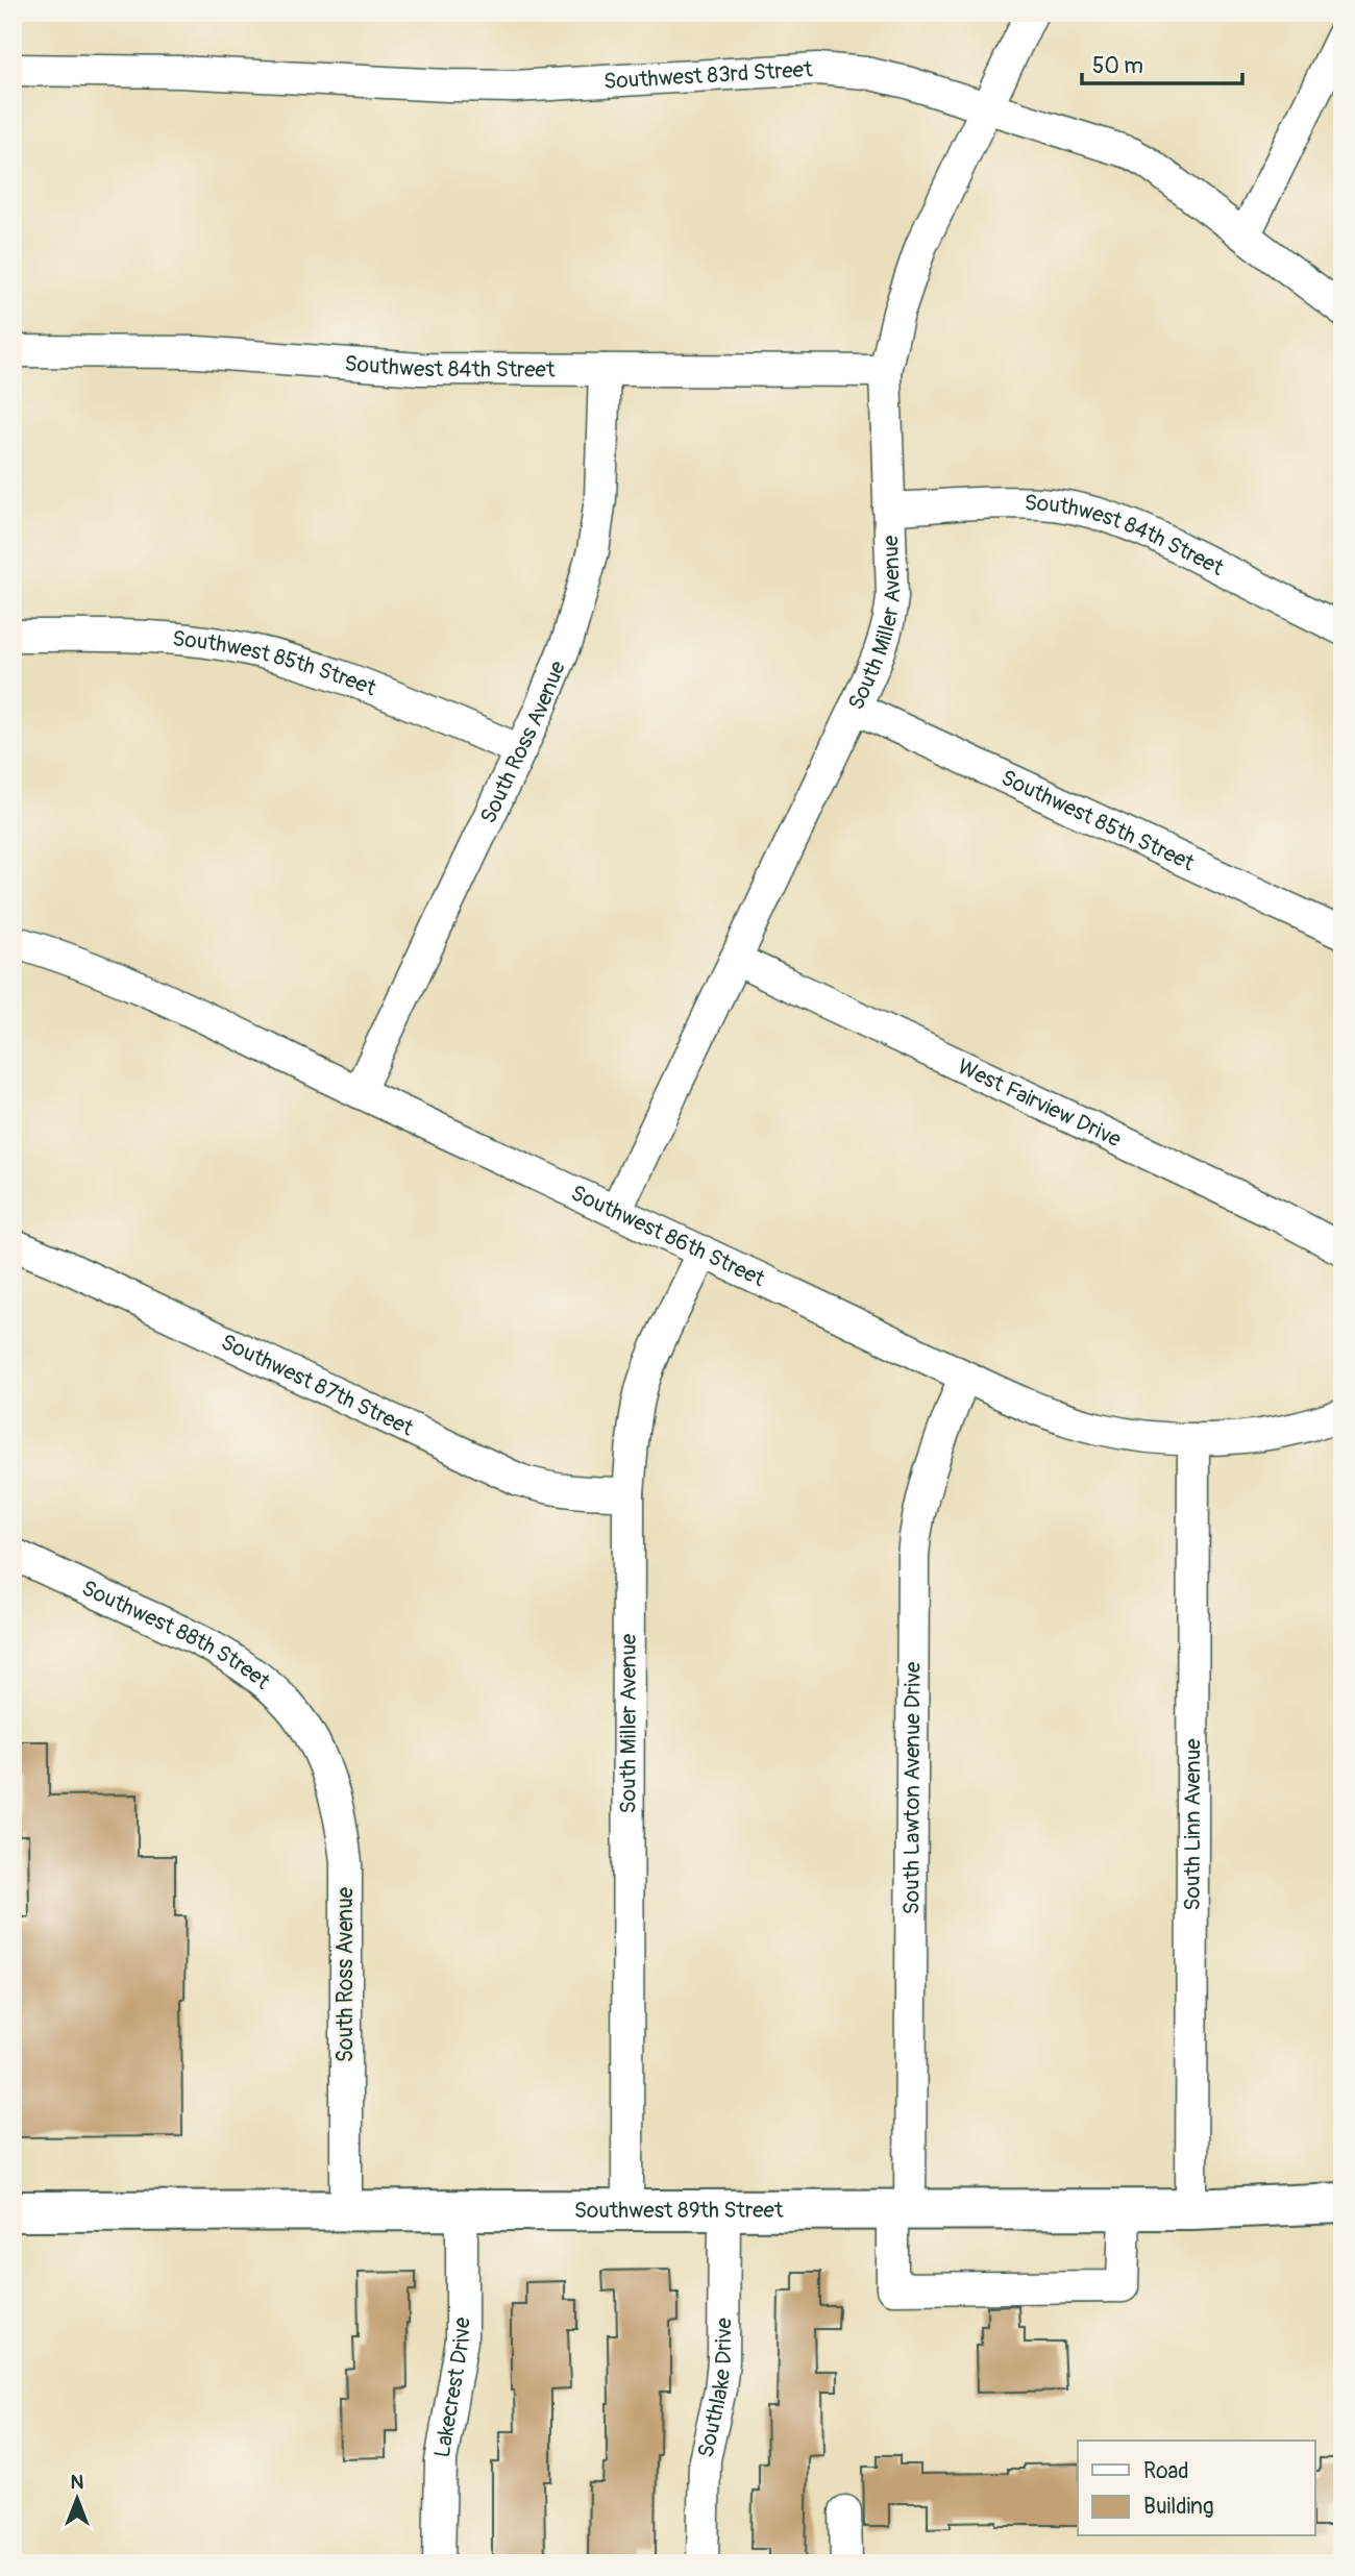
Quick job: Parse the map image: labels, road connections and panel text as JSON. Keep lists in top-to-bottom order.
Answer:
{
  "streets": {
    "main road": ["Southwest 89th Street"],
    "street": [
      "Southwest 83rd Street",
      "Southwest 84th Street",
      "South Miller Avenue",
      "Southwest 85th Street",
      "South Ross Avenue",
      "West Fairview Drive",
      "Southwest 86th Street",
      "Southwest 87th Street",
      "Southwest 88th Street",
      "South Lawton Avenue Drive",
      "South Linn Avenue",
      "Southlake Drive",
      "Lakecrest Drive"
    ]
  },
  "crossings": [
    ["Southwest 83rd Street", "South Miller Avenue"],
    ["Southwest 84th Street", "South Miller Avenue"],
    ["Southwest 84th Street", "South Ross Avenue"],
    ["South Miller Avenue", "Southwest 85th Street"],
    ["South Miller Avenue", "West Fairview Drive"],
    ["South Miller Avenue", "Southwest 86th Street"],
    ["South Miller Avenue", "Southwest 87th Street"],
    ["South Miller Avenue", "Southwest 89th Street"],
    ["Southwest 85th Street", "South Ross Avenue"],
    ["South Ross Avenue", "Southwest 86th Street"],
    ["South Ross Avenue", "Southwest 88th Street"],
    ["South Ross Avenue", "Southwest 89th Street"],
    ["Southwest 86th Street", "South Lawton Avenue Drive"],
    ["Southwest 86th Street", "South Linn Avenue"],
    ["South Lawton Avenue Drive", "Southwest 89th Street"],
    ["South Linn Avenue", "Southwest 89th Street"],
    ["Southwest 89th Street", "Southlake Drive"],
    ["Southwest 89th Street", "Lakecrest Drive"]
  ],
  "legend": ["Road", "Building"],
  "scale_bar": "50 m",
  "north": "top"
}
